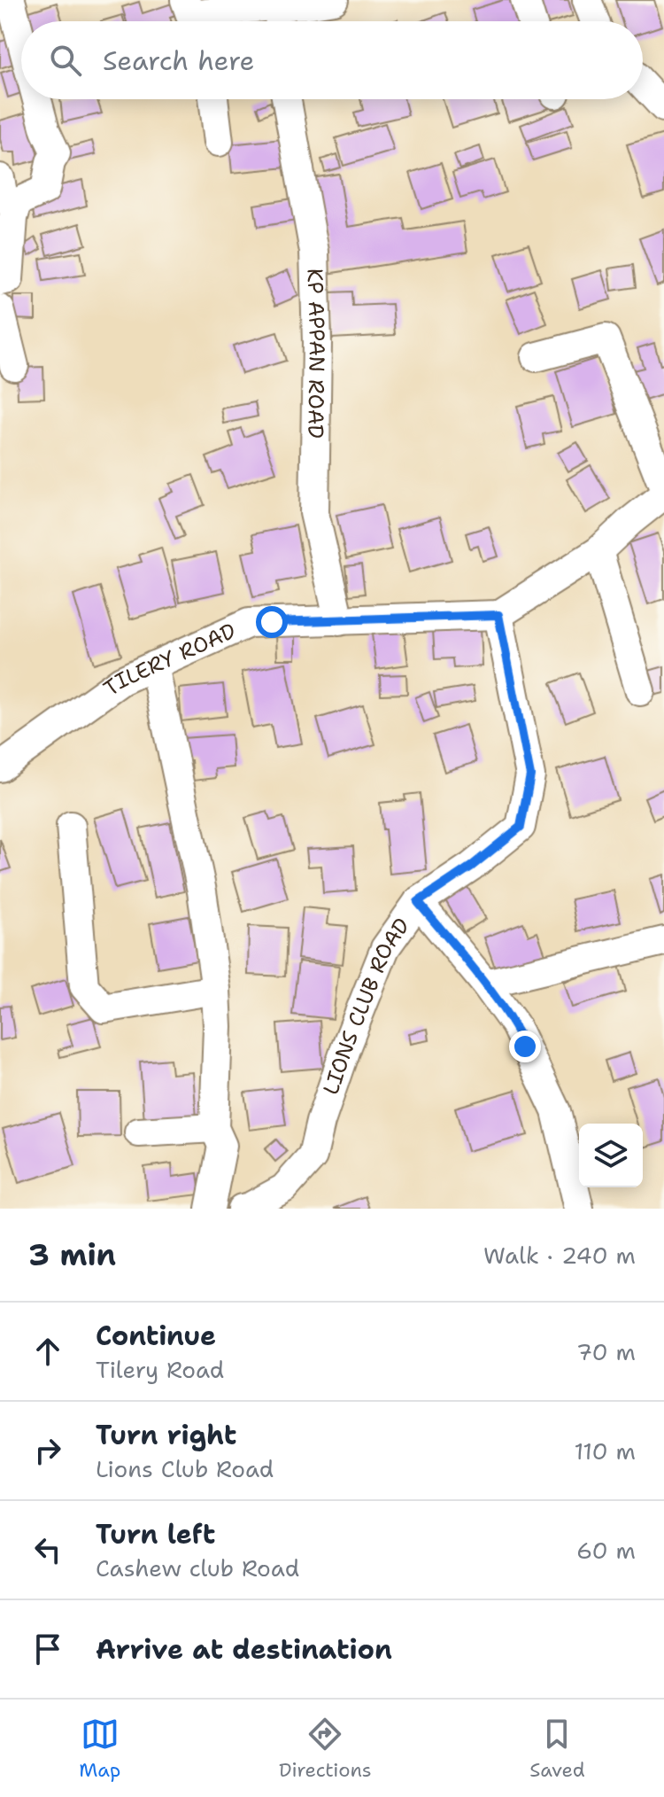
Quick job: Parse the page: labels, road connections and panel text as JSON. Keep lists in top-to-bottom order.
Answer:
{
  "streets": {
    "street": ["KP APPAN ROAD", "TILERY ROAD", "LIONS CLUB ROAD"]
  },
  "crossings": [
    ["KP APPAN ROAD", "TILERY ROAD"],
    ["TILERY ROAD", "LIONS CLUB ROAD"]
  ],
  "page": {
    "search": "Search here",
    "heading": ["3 min", "Walk · 240 m"],
    "list": [
      ["Continue", "Tilery Road", "70 m"],
      ["Turn right", "Lions Club Road", "110 m"],
      ["Turn left", "Cashew club Road", "60 m"],
      "Arrive at destination"
    ],
    "nav": ["Map", "Directions", "Saved"]
  }
}
